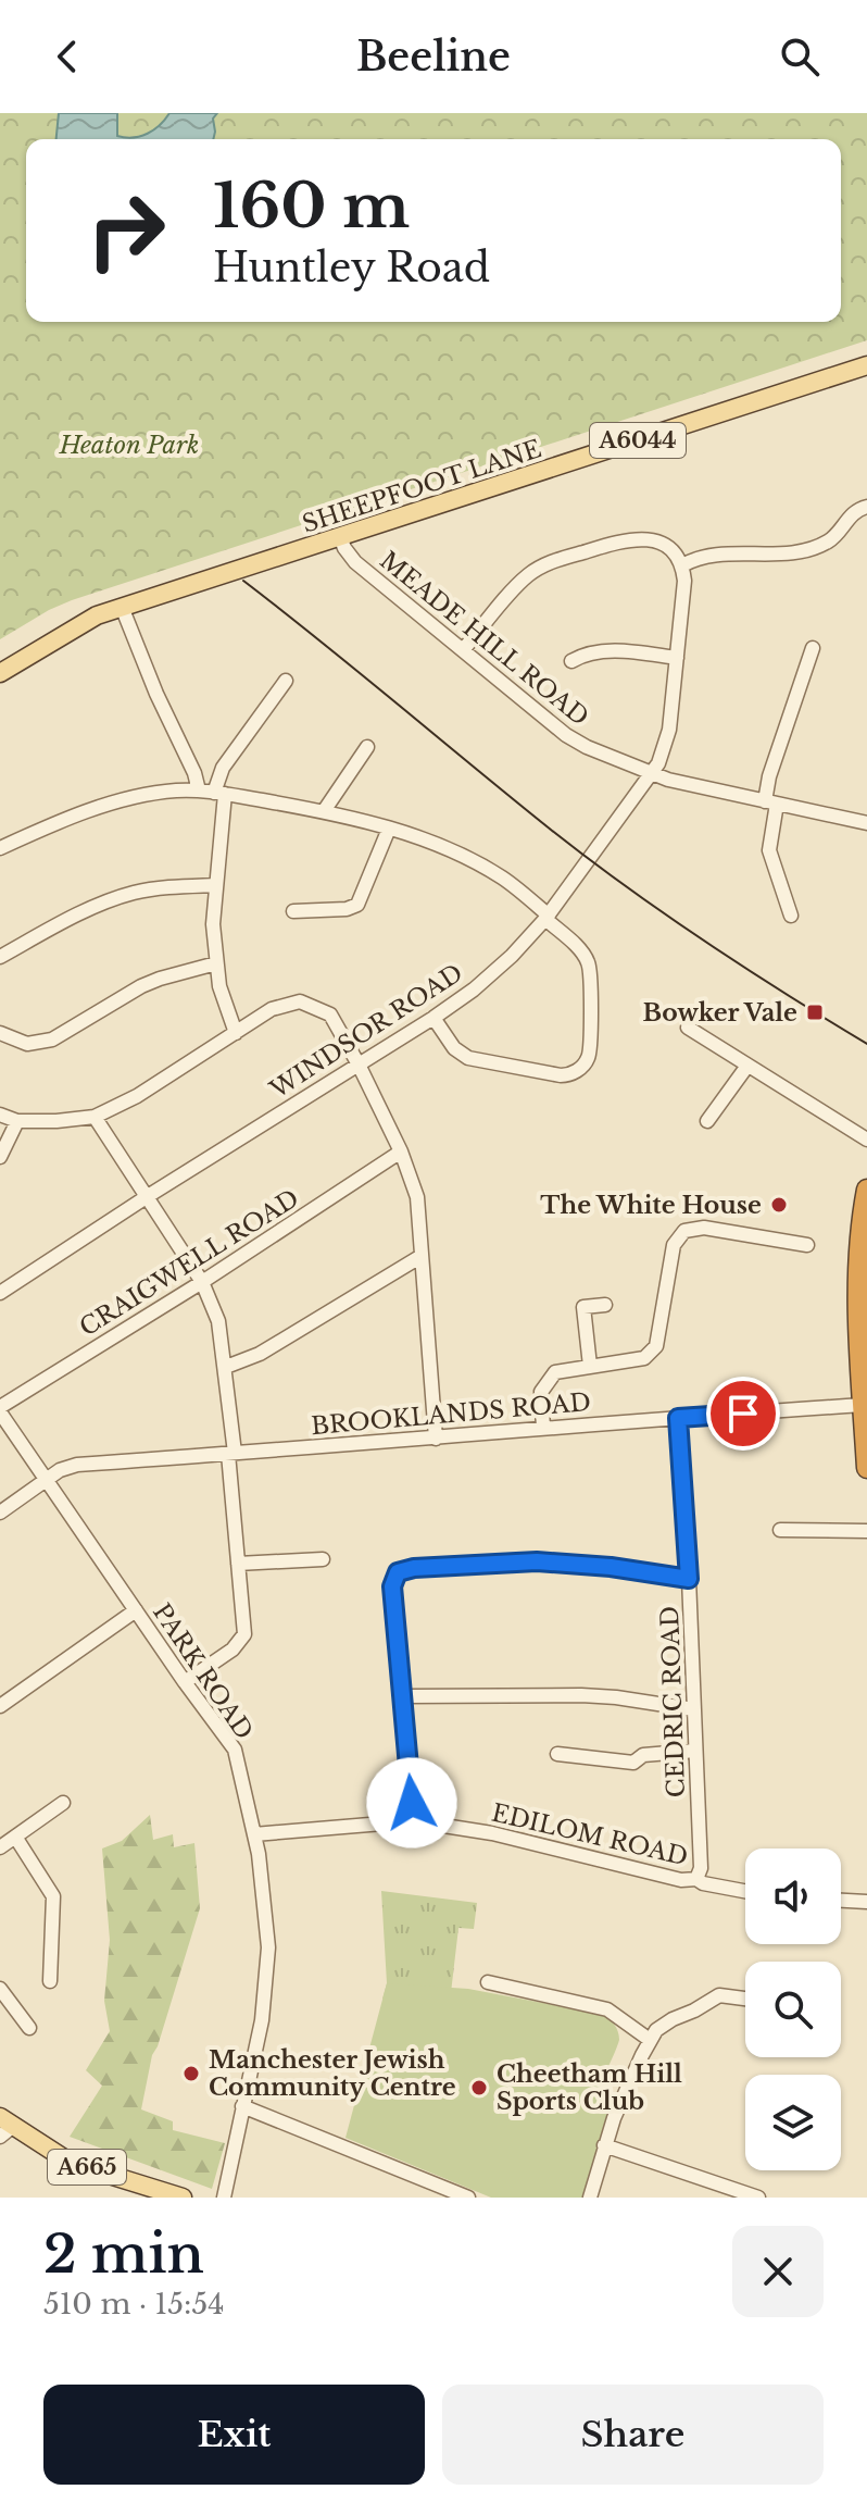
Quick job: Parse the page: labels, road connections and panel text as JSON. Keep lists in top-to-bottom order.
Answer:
{
  "streets": {
    "main road": ["A6044", "SHEEPFOOT LANE", "A665"],
    "street": [
      "MEADE HILL ROAD",
      "WINDSOR ROAD",
      "CRAIGWELL ROAD",
      "BROOKLANDS ROAD",
      "PARK ROAD",
      "CEDRIC ROAD",
      "EDILOM ROAD"
    ]
  },
  "crossings": [
    ["SHEEPFOOT LANE", "MEADE HILL ROAD"],
    ["MEADE HILL ROAD", "WINDSOR ROAD"],
    ["CRAIGWELL ROAD", "PARK ROAD"],
    ["BROOKLANDS ROAD", "PARK ROAD"],
    ["BROOKLANDS ROAD", "CEDRIC ROAD"],
    ["PARK ROAD", "EDILOM ROAD"],
    ["CEDRIC ROAD", "EDILOM ROAD"]
  ],
  "parks": ["Heaton Park"],
  "places": {
    "transit": ["Bowker Vale"],
    "other": ["The White House", "Manchester Jewish Community Centre", "Cheetham Hill Sports Club"]
  },
  "page": {
    "header": "Beeline",
    "turn": ["160 m", "Huntley Road"],
    "heading": ["2 min", "510 m · 15:54"],
    "buttons": ["Exit", "Share"]
  }
}
